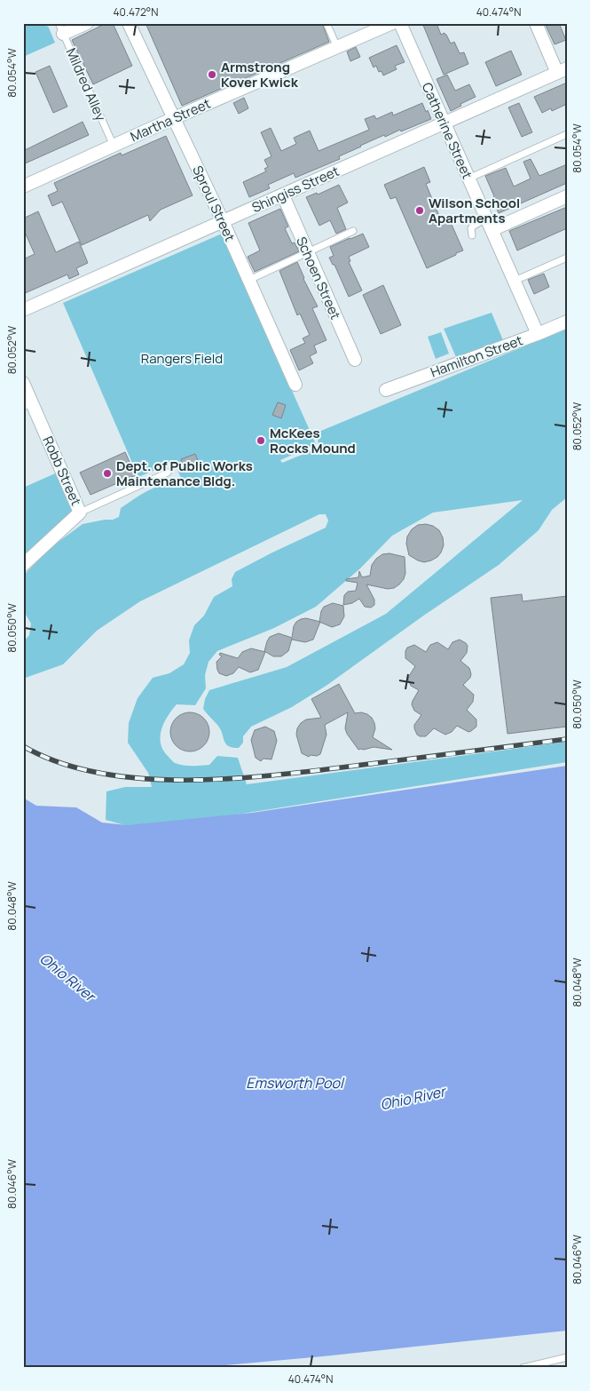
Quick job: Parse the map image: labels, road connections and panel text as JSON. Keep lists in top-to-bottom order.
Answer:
{
  "streets": {
    "street": [
      "Martha Street",
      "Catherine Street",
      "Shingiss Street",
      "Sproul Street",
      "Schoen Street",
      "Hamilton Street",
      "Robb Street"
    ],
    "lane": ["Mildred Alley"]
  },
  "crossings": [
    ["Mildred Alley", "Martha Street"],
    ["Martha Street", "Sproul Street"],
    ["Catherine Street", "Shingiss Street"],
    ["Catherine Street", "Hamilton Street"],
    ["Shingiss Street", "Sproul Street"],
    ["Shingiss Street", "Schoen Street"]
  ],
  "water": ["Ohio River", "Emsworth Pool"],
  "parks": ["Rangers Field"],
  "places": [
    "Armstrong Kover Kwick",
    "Wilson School Apartments",
    "McKees Rocks Mound",
    "Dept. of Public Works Maintenance Bldg."
  ],
  "coordinates": [
    "40.472°N",
    "40.474°N",
    "80.054°W",
    "80.052°W",
    "80.050°W",
    "80.048°W",
    "80.046°W"
  ]
}
